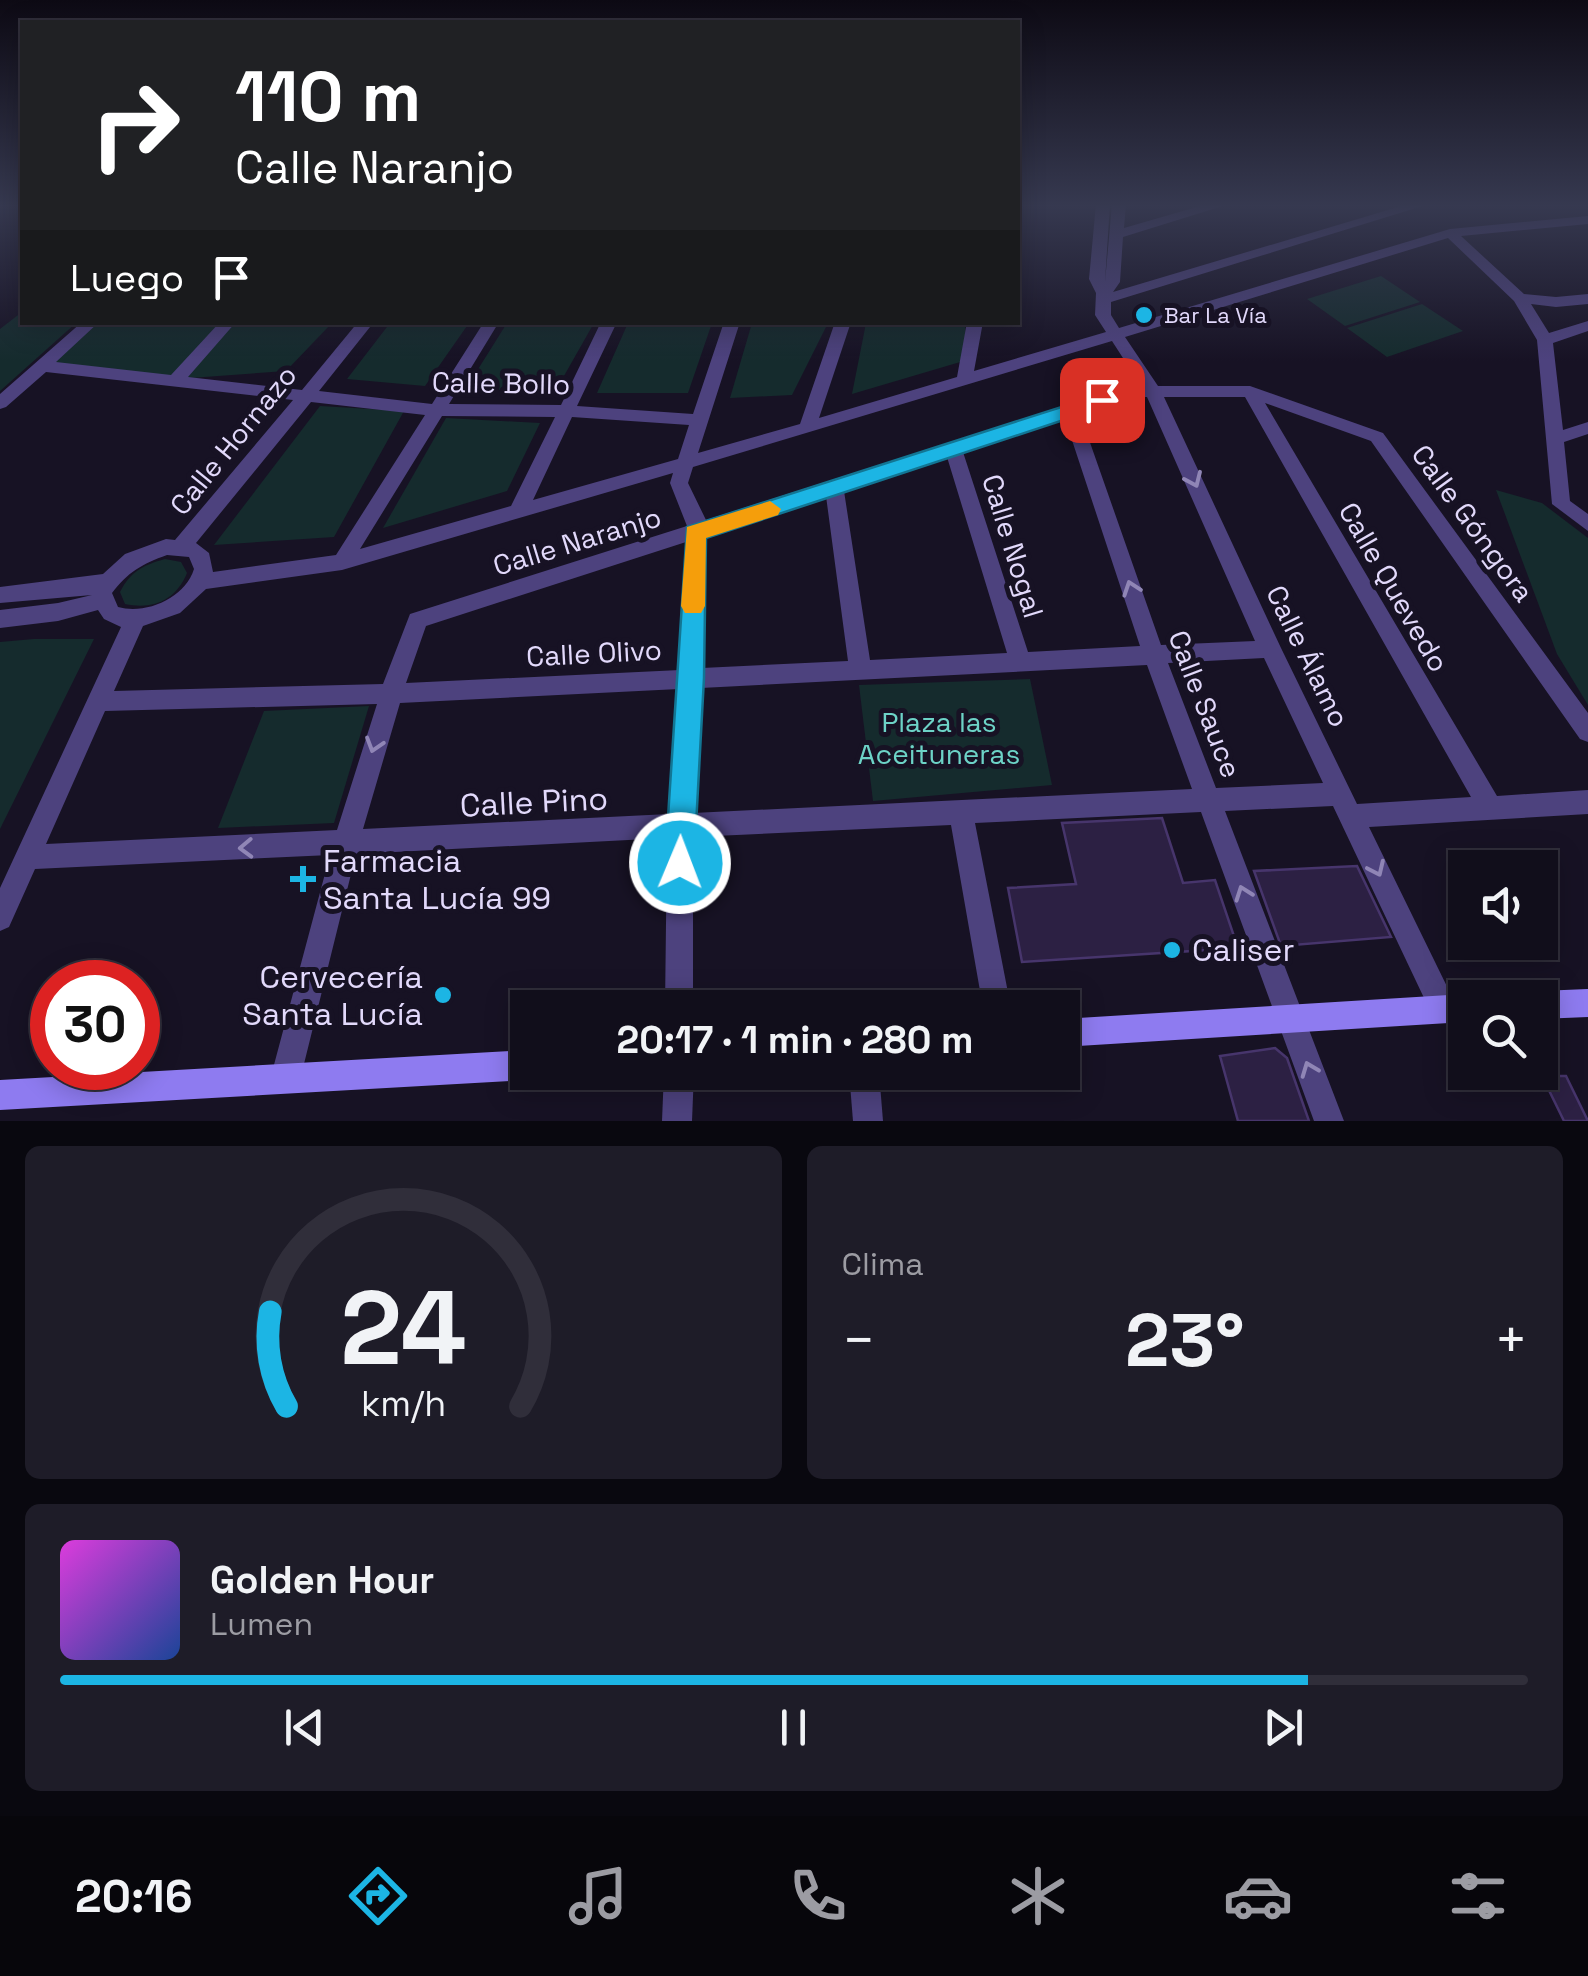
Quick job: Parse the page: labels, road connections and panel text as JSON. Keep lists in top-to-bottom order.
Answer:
{
  "streets": {
    "street": [
      "Calle Bollo",
      "Calle Hornazo",
      "Calle Góngora",
      "Calle Naranjo",
      "Calle Nogal",
      "Calle Quevedo",
      "Calle Olivo",
      "Calle Álamo",
      "Calle Sauce",
      "Calle Pino"
    ]
  },
  "crossings": [
    ["Calle Bollo", "Calle Hornazo"],
    ["Calle Góngora", "Calle Naranjo"],
    ["Calle Góngora", "Calle Quevedo"],
    ["Calle Góngora", "Calle Álamo"],
    ["Calle Naranjo", "Calle Nogal"],
    ["Calle Naranjo", "Calle Olivo"],
    ["Calle Naranjo", "Calle Álamo"],
    ["Calle Naranjo", "Calle Sauce"],
    ["Calle Nogal", "Calle Olivo"],
    ["Calle Quevedo", "Calle Pino"],
    ["Calle Olivo", "Calle Álamo"],
    ["Calle Olivo", "Calle Sauce"],
    ["Calle Álamo", "Calle Pino"],
    ["Calle Sauce", "Calle Pino"]
  ],
  "one_way": ["Calle Álamo", "Calle Sauce"],
  "parks": ["Plaza las Aceituneras"],
  "places": {
    "other": ["Bar La Vía", "Caliser", "Cervecería Santa Lucía"],
    "health": ["Farmacia Santa Lucía 99"]
  },
  "page": {
    "turn": ["110 m", "Calle Naranjo"],
    "then": "Luego",
    "limit": "30",
    "trip": "20:17 · 1 min · 280 m",
    "tile": "Clima",
    "heat": ["−", "23°", "+"],
    "song": ["Golden Hour", "Lumen"],
    "tabs": "20:16",
    "gauge": ["24", "km/h"]
  }
}
